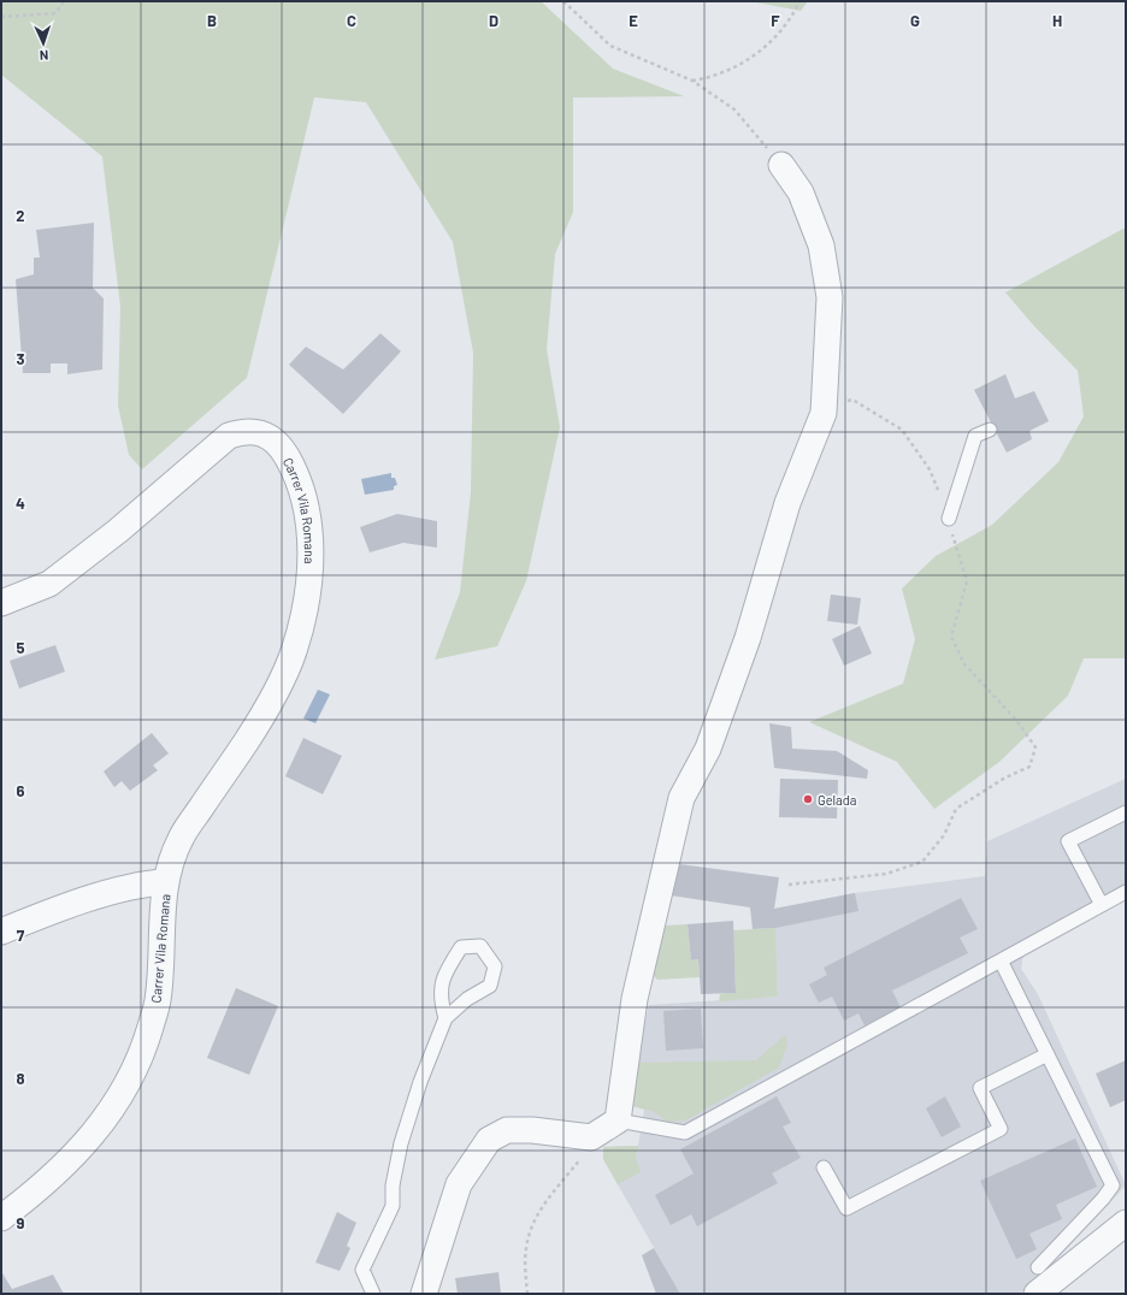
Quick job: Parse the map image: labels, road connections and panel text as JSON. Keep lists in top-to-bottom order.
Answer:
{
  "streets": {
    "street": ["Carrer Vila Romana"]
  },
  "places": ["Gelada"],
  "north": "bottom",
  "grid": {
    "columns": [
      "B",
      "C",
      "D",
      "E",
      "F",
      "G",
      "H"
    ],
    "rows": [
      "2",
      "3",
      "4",
      "5",
      "6",
      "7",
      "8",
      "9"
    ]
  }
}
